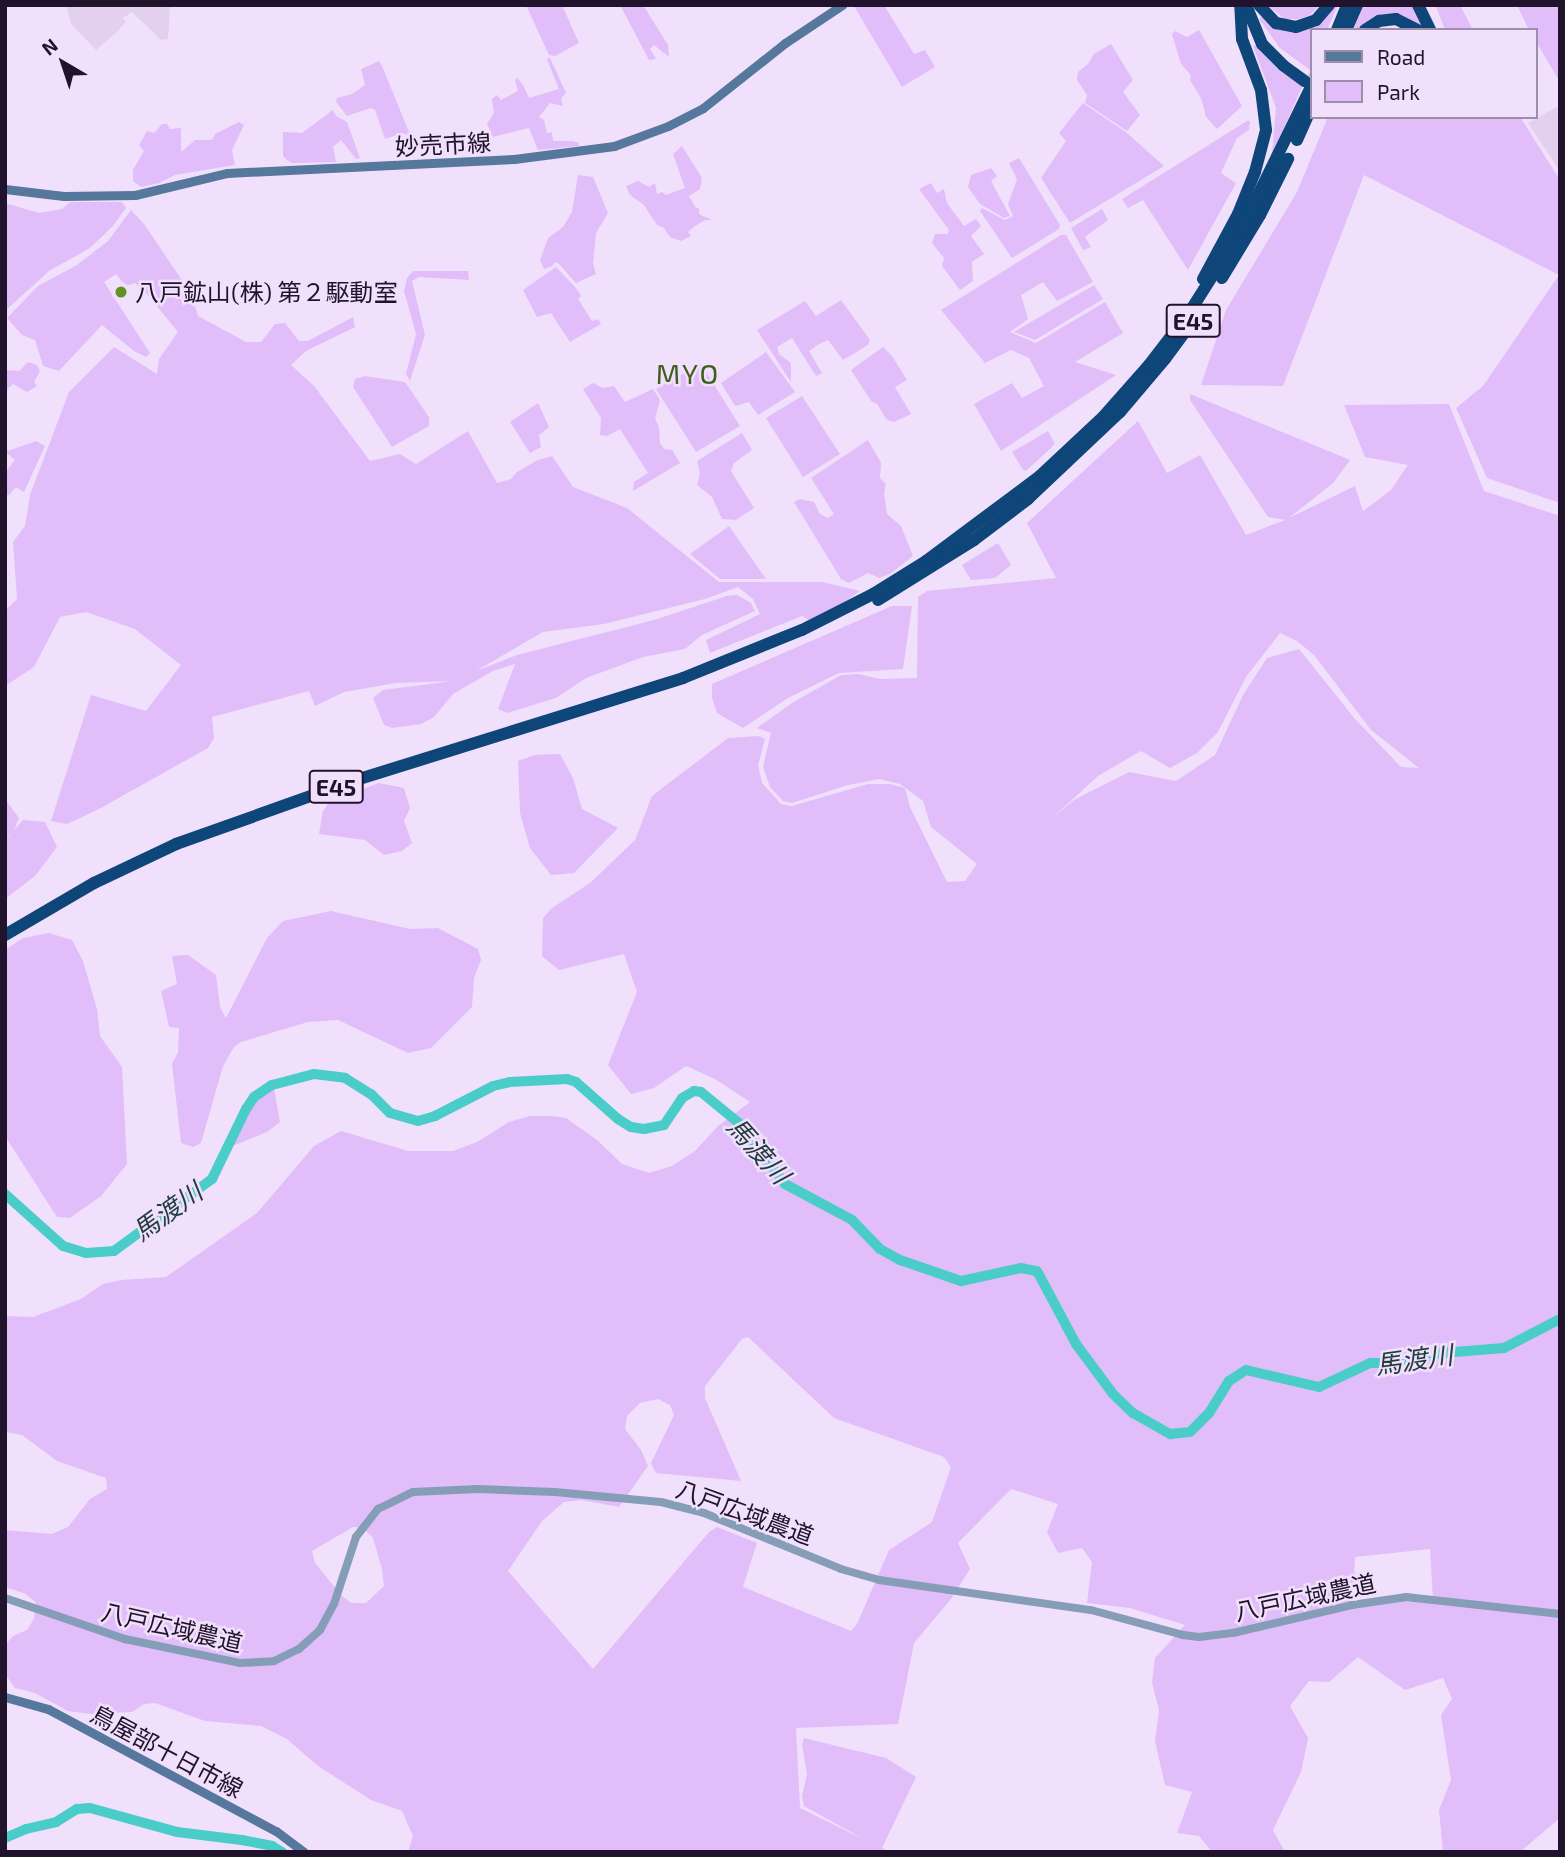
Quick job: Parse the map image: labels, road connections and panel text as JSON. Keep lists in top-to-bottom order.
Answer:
{
  "streets": {
    "highway": ["E45"],
    "main road": ["妙売市線", "鳥屋部十日市線"],
    "street": ["八戸広域農道"]
  },
  "districts": ["MYO"],
  "water": ["馬渡川"],
  "places": ["八戸鉱山(株) 第２駆動室"],
  "legend": ["Road", "Park"],
  "north": "top left"
}
